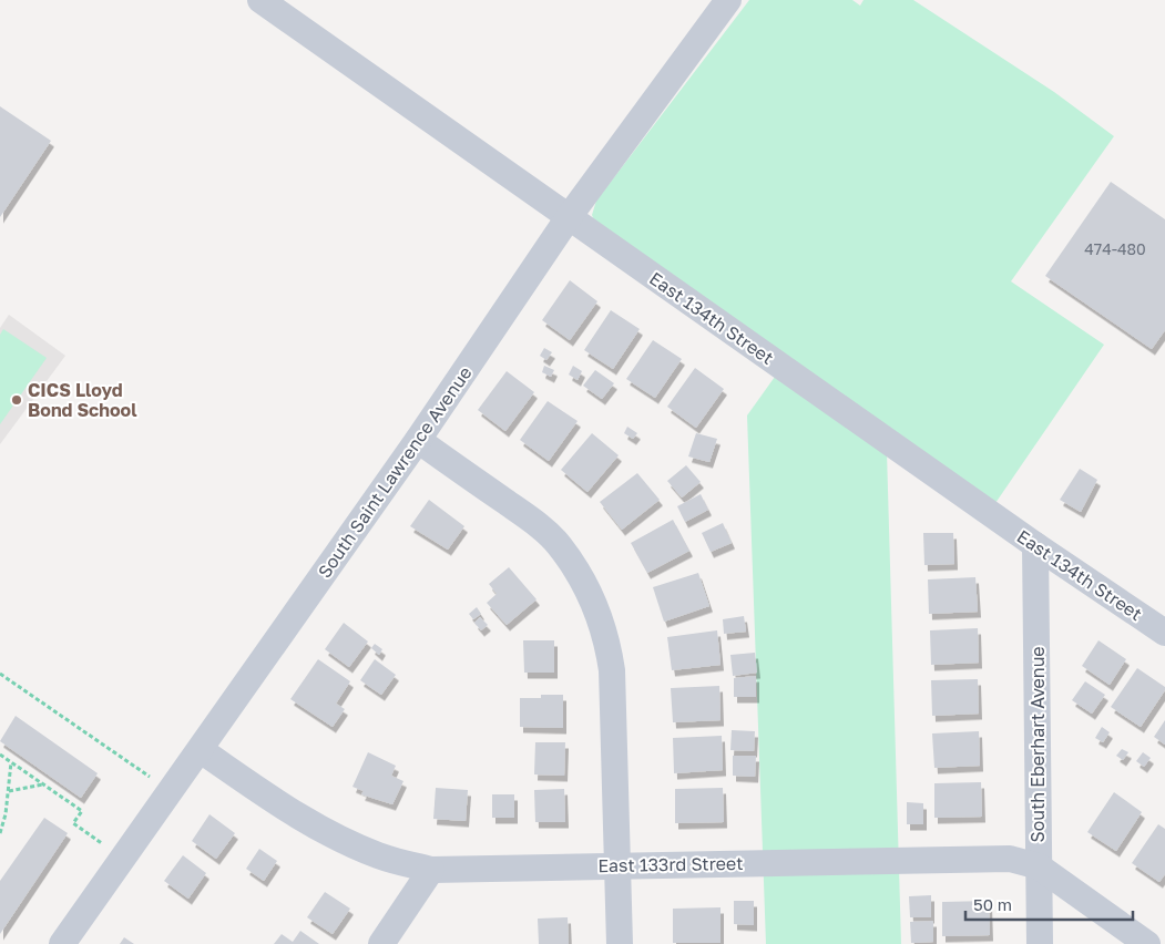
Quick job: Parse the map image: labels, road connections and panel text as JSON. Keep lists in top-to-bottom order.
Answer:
{
  "streets": {
    "street": [
      "East 134th Street",
      "South Saint Lawrence Avenue",
      "South Eberhart Avenue",
      "East 133rd Street"
    ]
  },
  "crossings": [
    ["East 134th Street", "South Saint Lawrence Avenue"],
    ["East 134th Street", "South Eberhart Avenue"],
    ["South Saint Lawrence Avenue", "East 133rd Street"],
    ["South Eberhart Avenue", "East 133rd Street"]
  ],
  "places": ["CICS Lloyd Bond School"],
  "house_numbers": ["474-480"],
  "scale_bar": "50 m"
}
